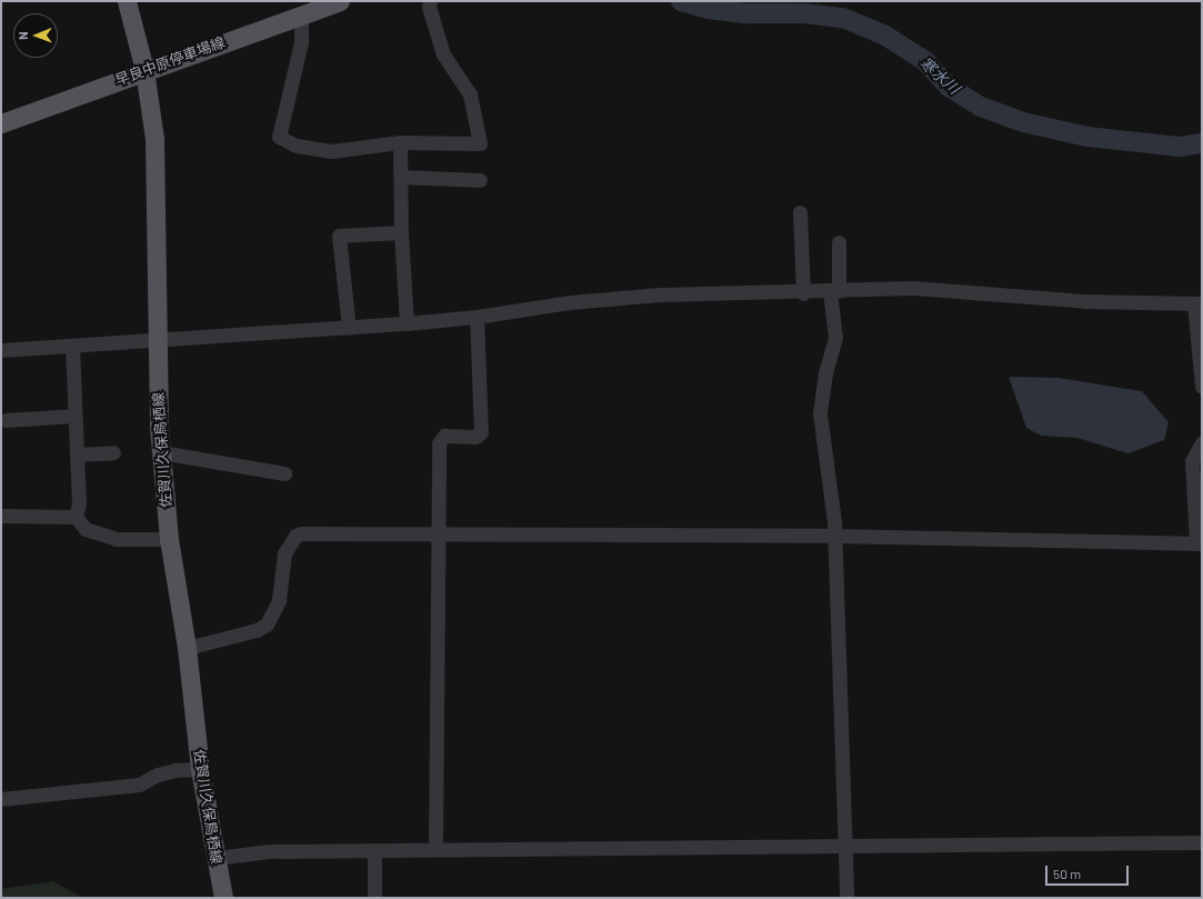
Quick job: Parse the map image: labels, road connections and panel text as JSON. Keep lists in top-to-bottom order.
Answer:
{
  "streets": {
    "main road": ["早良中原停車場線", "佐賀川久保鳥栖線"]
  },
  "crossings": [
    ["早良中原停車場線", "佐賀川久保鳥栖線"]
  ],
  "water": ["寒水川"],
  "scale_bar": "50 m",
  "north": "left"
}
